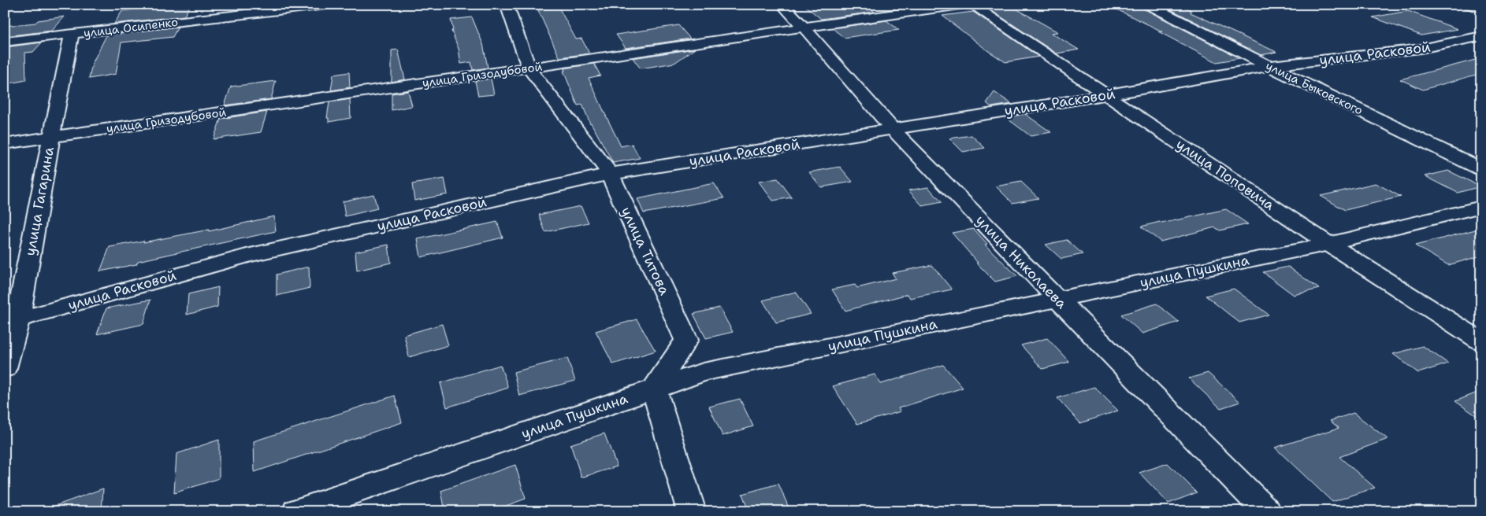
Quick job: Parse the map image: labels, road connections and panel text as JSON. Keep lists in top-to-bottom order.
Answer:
{
  "streets": {
    "street": [
      "улица Осипенко",
      "улица Расковой",
      "улица Гризодубовой",
      "улица Быковского",
      "улица Поповича",
      "улица Гагарина",
      "улица Титова",
      "улица Николаева",
      "улица Пушкина"
    ]
  },
  "crossings": [
    ["улица Осипенко", "улица Гагарина"],
    ["улица Расковой", "улица Быковского"],
    ["улица Расковой", "улица Поповича"],
    ["улица Расковой", "улица Гагарина"],
    ["улица Расковой", "улица Титова"],
    ["улица Расковой", "улица Николаева"],
    ["улица Гризодубовой", "улица Гагарина"],
    ["улица Гризодубовой", "улица Титова"],
    ["улица Гризодубовой", "улица Николаева"],
    ["улица Поповича", "улица Пушкина"],
    ["улица Титова", "улица Пушкина"],
    ["улица Николаева", "улица Пушкина"]
  ]
}
